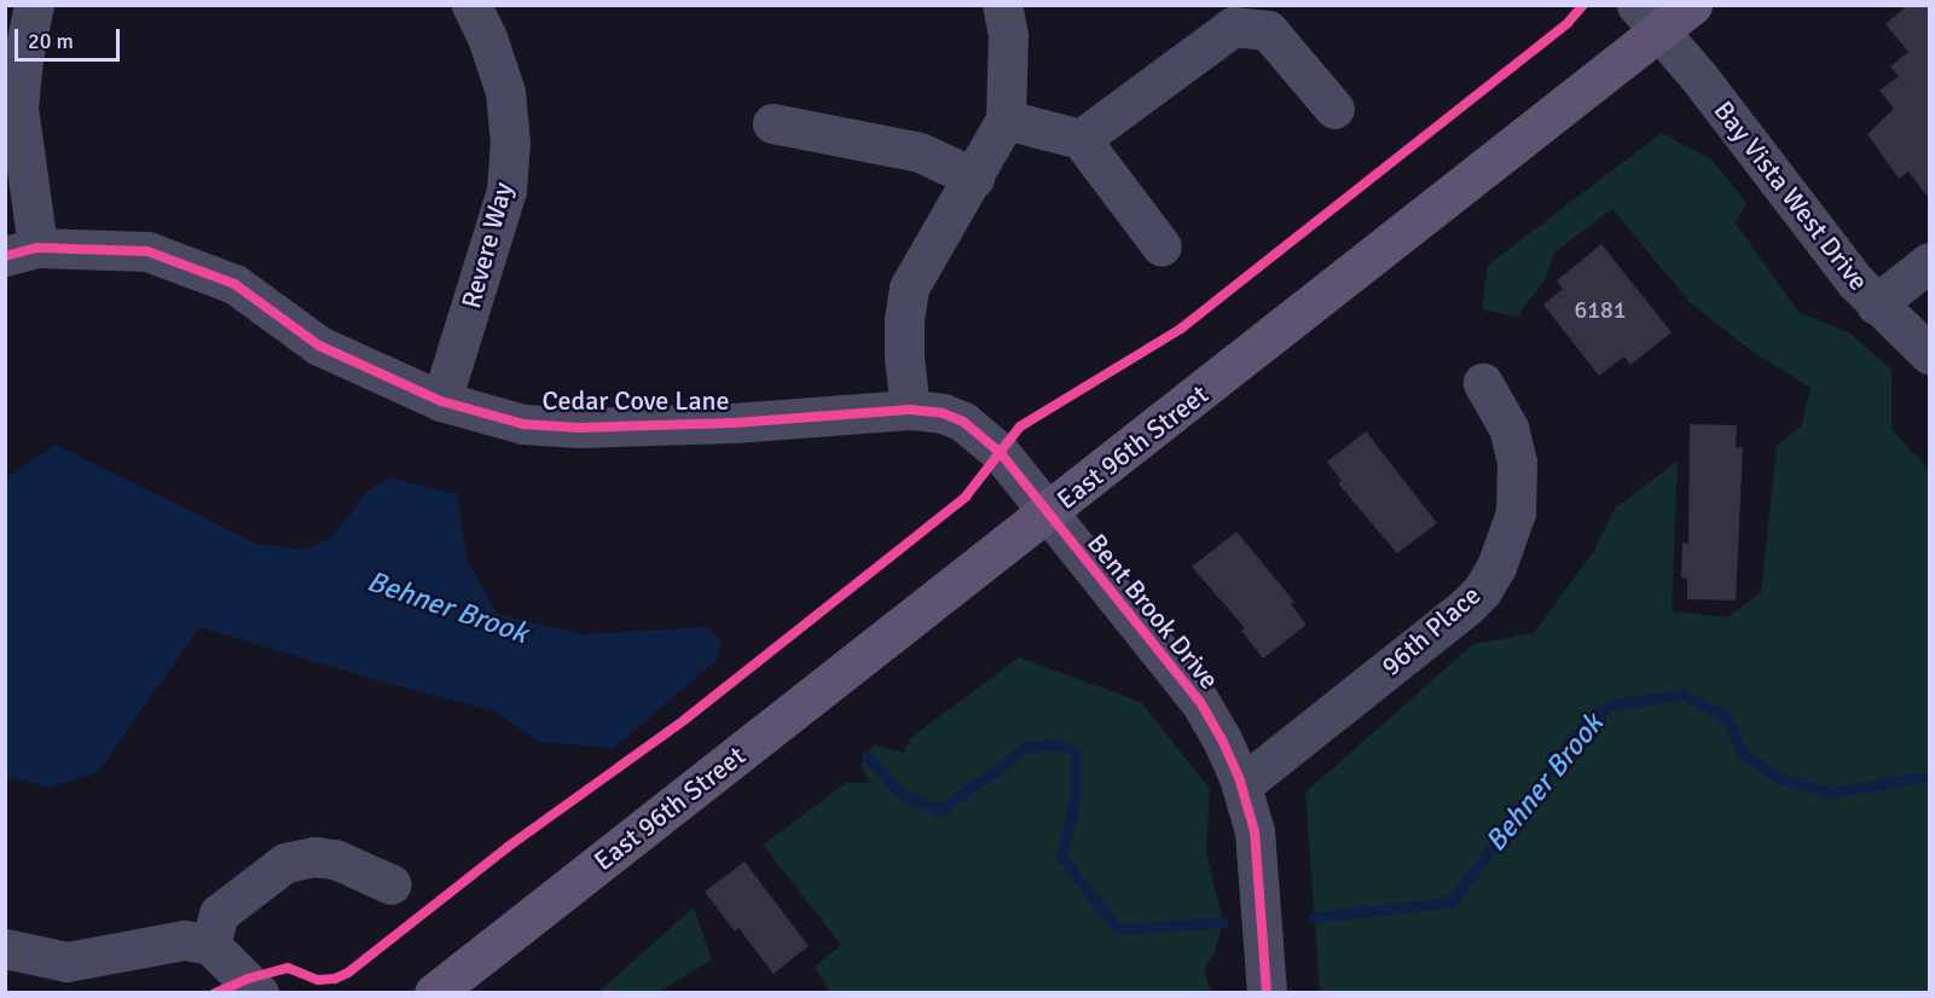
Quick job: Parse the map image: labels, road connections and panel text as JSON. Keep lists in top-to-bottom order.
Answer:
{
  "streets": {
    "main road": ["East 96th Street"],
    "street": [
      "Bay Vista West Drive",
      "Revere Way",
      "Cedar Cove Lane",
      "Bent Brook Drive",
      "96th Place"
    ]
  },
  "crossings": [
    ["Bay Vista West Drive", "East 96th Street"],
    ["Revere Way", "Cedar Cove Lane"],
    ["Cedar Cove Lane", "East 96th Street"],
    ["Cedar Cove Lane", "Bent Brook Drive"],
    ["East 96th Street", "Bent Brook Drive"],
    ["Bent Brook Drive", "96th Place"]
  ],
  "water": ["Behner Brook"],
  "house_numbers": ["6181"],
  "scale_bar": "20 m"
}
